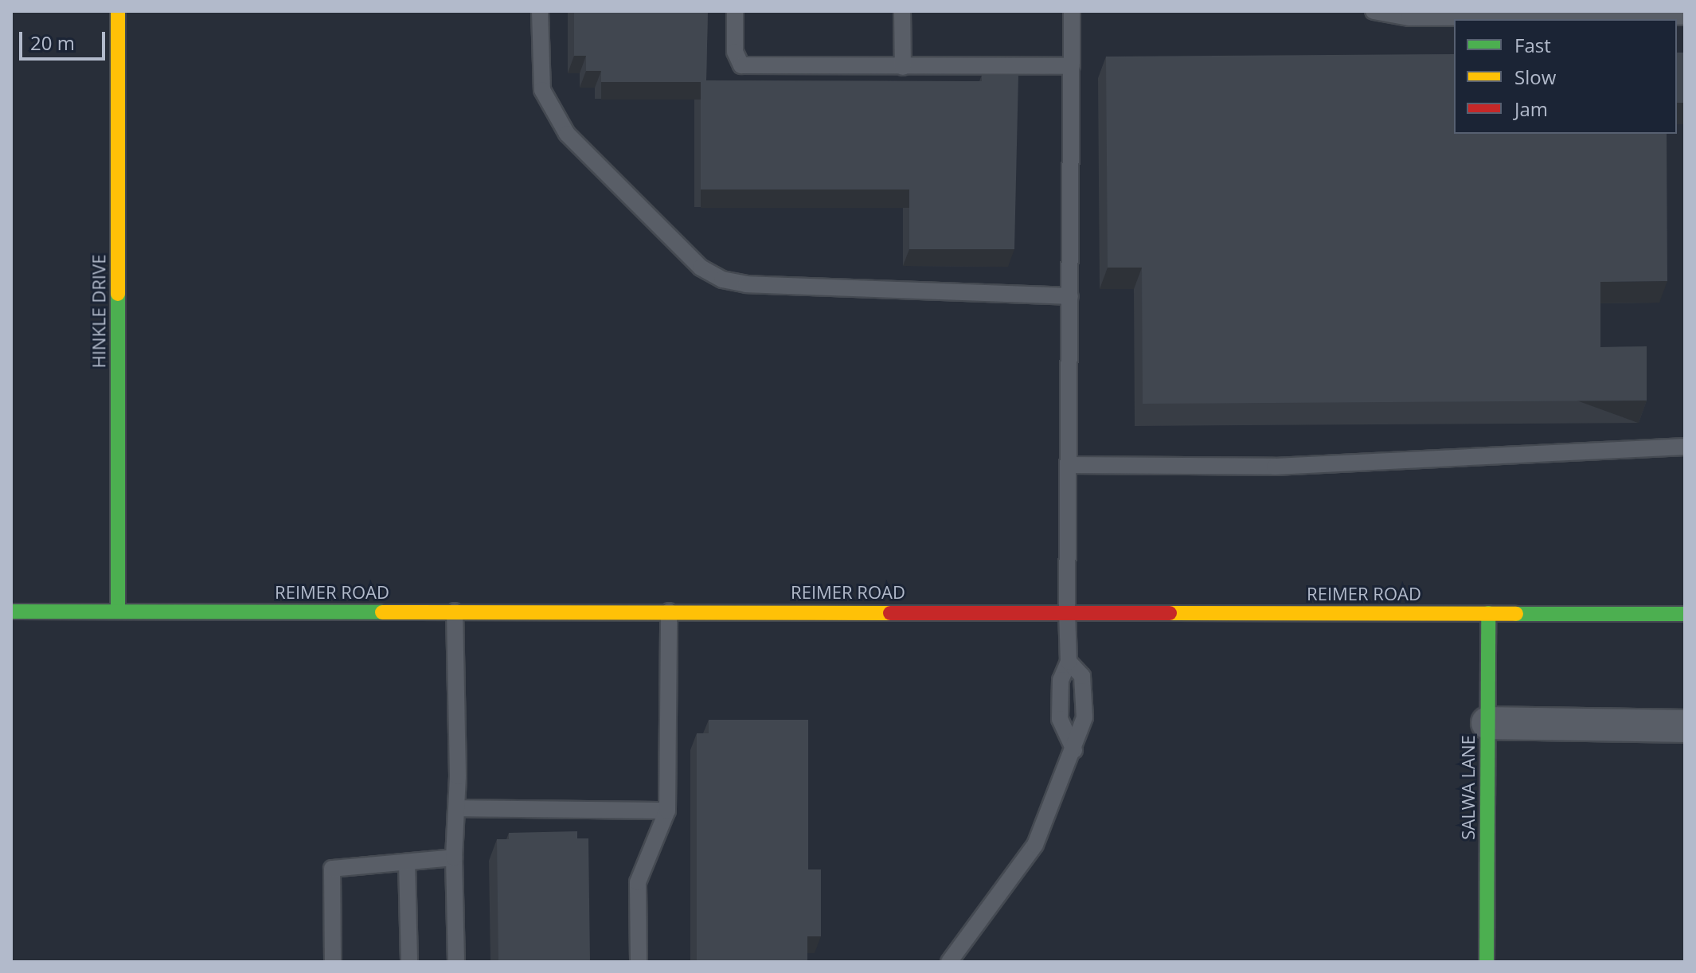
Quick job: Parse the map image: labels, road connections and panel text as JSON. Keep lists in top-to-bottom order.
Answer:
{
  "streets": {
    "street": ["HINKLE DRIVE", "REIMER ROAD", "SALWA LANE"]
  },
  "crossings": [
    ["HINKLE DRIVE", "REIMER ROAD"],
    ["REIMER ROAD", "SALWA LANE"]
  ],
  "legend": ["Fast", "Slow", "Jam"],
  "scale_bar": "20 m"
}
